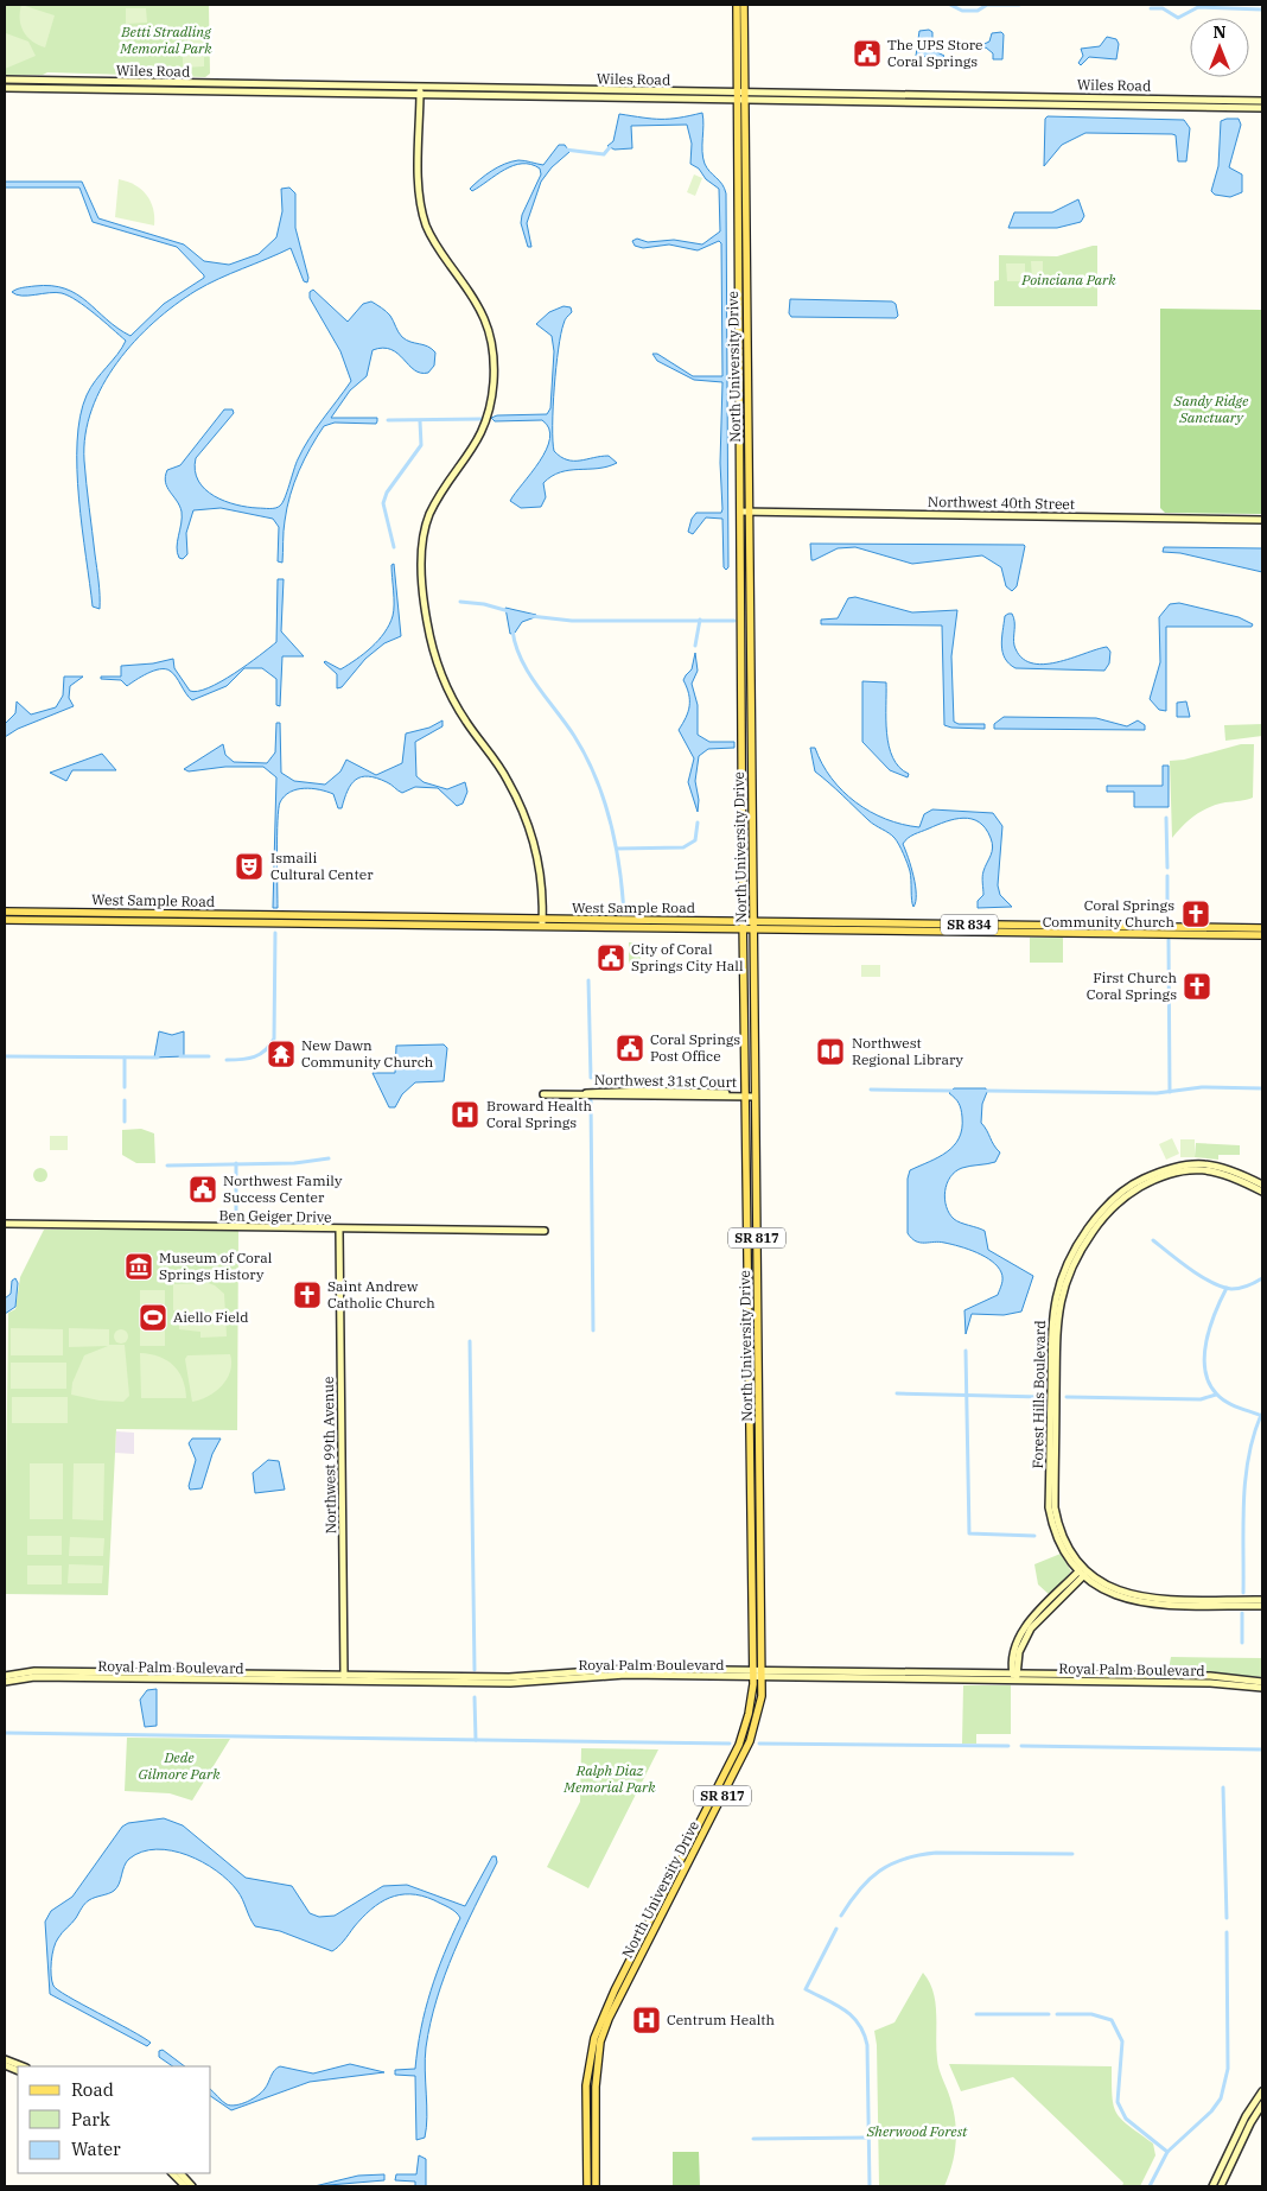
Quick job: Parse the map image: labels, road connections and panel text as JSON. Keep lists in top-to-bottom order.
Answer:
{
  "streets": {
    "main road": [
      "Wiles Road",
      "North University Drive",
      "Northwest 40th Street",
      "West Sample Road",
      "SR 834",
      "Northwest 31st Court",
      "Ben Geiger Drive",
      "SR 817",
      "Forest Hills Boulevard",
      "Northwest 99th Avenue",
      "Royal Palm Boulevard"
    ]
  },
  "crossings": [
    ["Wiles Road", "North University Drive"],
    ["North University Drive", "Northwest 40th Street"],
    ["North University Drive", "West Sample Road"],
    ["North University Drive", "Northwest 31st Court"],
    ["North University Drive", "Royal Palm Boulevard"],
    ["Ben Geiger Drive", "Northwest 99th Avenue"],
    ["Northwest 99th Avenue", "Royal Palm Boulevard"]
  ],
  "parks": [
    "Betti Stradling Memorial Park",
    "Poinciana Park",
    "Sandy Ridge Sanctuary",
    "Dede Gilmore Park",
    "Ralph Diaz Memorial Park",
    "Sherwood Forest"
  ],
  "places": {
    "public building": [
      "The UPS Store Coral Springs",
      "City of Coral Springs City Hall",
      "Coral Springs Post Office",
      "Northwest Family Success Center"
    ],
    "theatre": ["Ismaili Cultural Center"],
    "church": ["Coral Springs Community Church", "First Church Coral Springs", "Saint Andrew Catholic Church"],
    "library": ["Northwest Regional Library"],
    "temple": ["New Dawn Community Church"],
    "hospital": ["Broward Health Coral Springs", "Centrum Health"],
    "museum": ["Museum of Coral Springs History"],
    "sports": ["Aiello Field"]
  },
  "legend": ["Road", "Park", "Water"],
  "north": "top"
}
